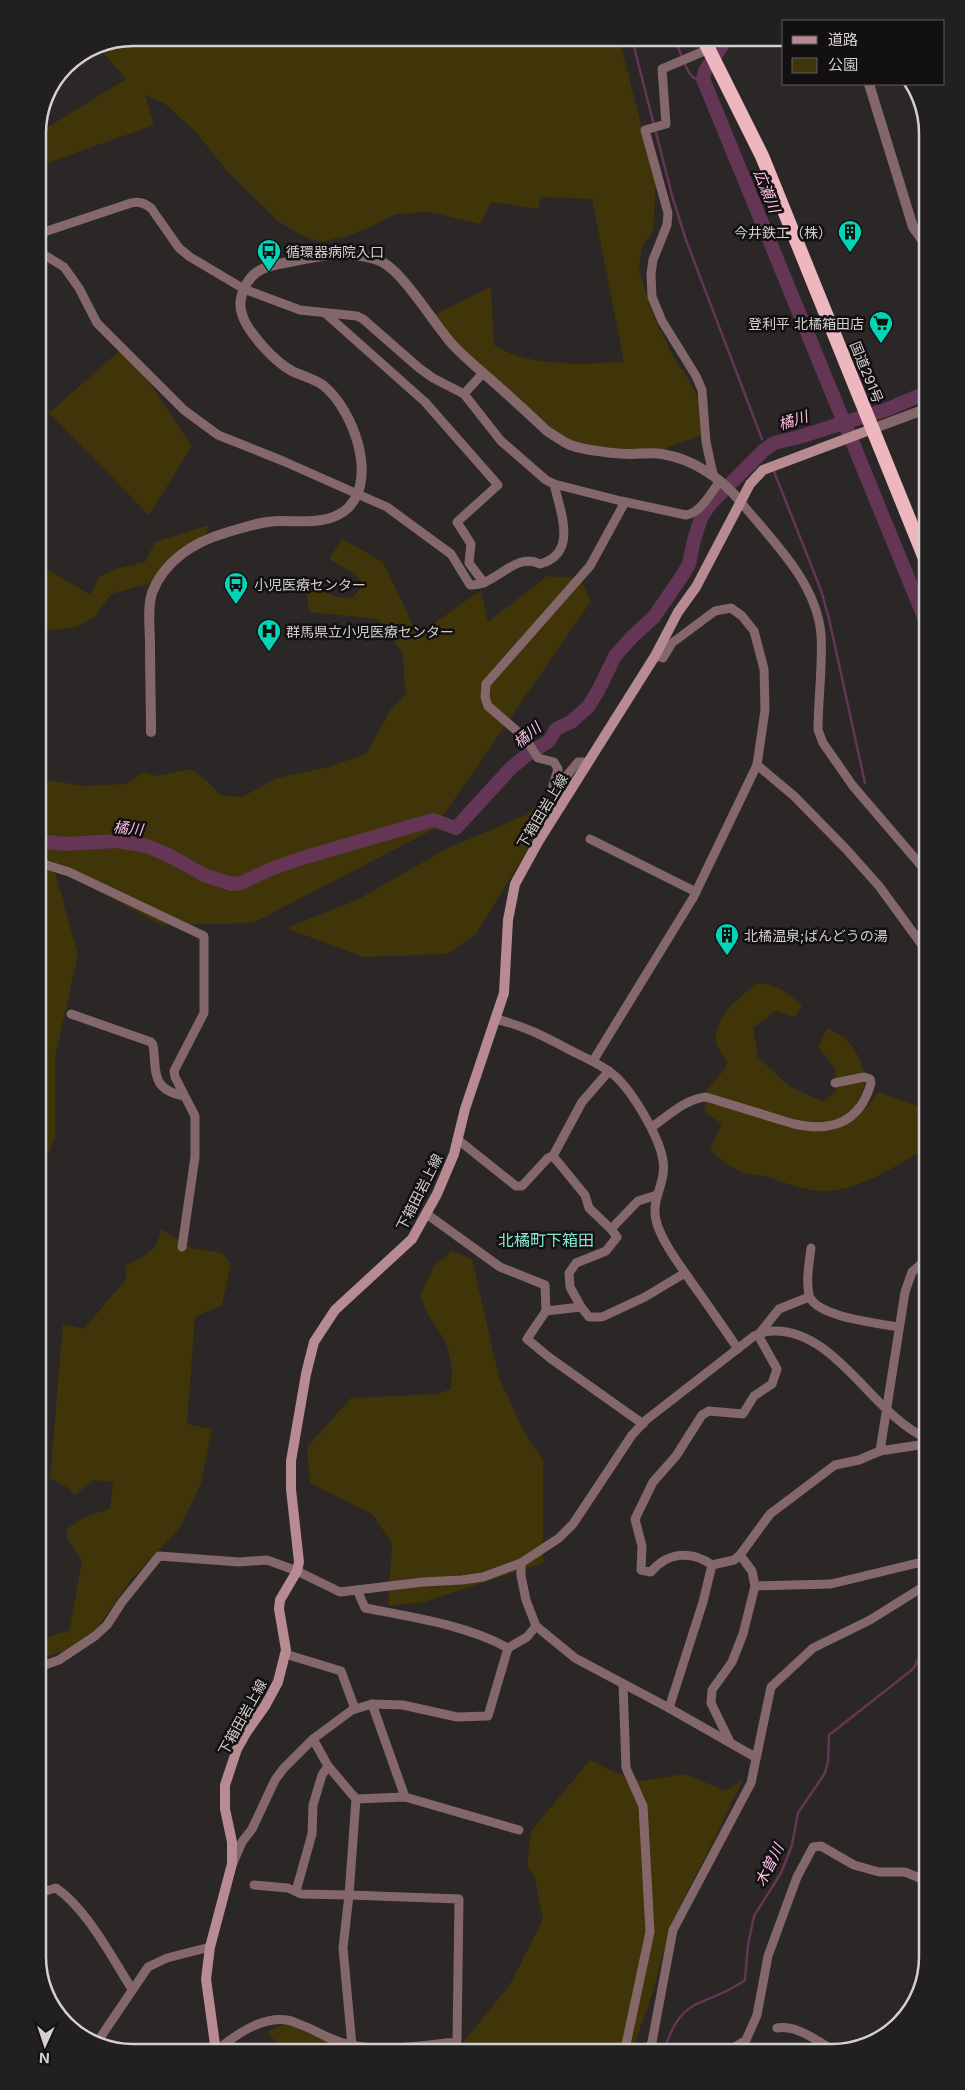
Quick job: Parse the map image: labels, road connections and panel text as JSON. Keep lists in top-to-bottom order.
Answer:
{
  "streets": {
    "highway": ["国道291号"],
    "main road": ["下箱田岩上線"]
  },
  "crossings": [
    ["国道291号", "下箱田岩上線"]
  ],
  "districts": ["北橘町下箱田"],
  "water": ["広瀬川", "橘川", "木曽川"],
  "places": {
    "building": ["今井鉄工（株）", "北橘温泉;ばんどうの湯"],
    "bus stop": ["循環器病院入口", "小児医療センター"],
    "supermarket": ["登利平 北橘箱田店"],
    "hospital": ["群馬県立小児医療センター"]
  },
  "legend": ["道路", "公園"],
  "north": "bottom"
}
